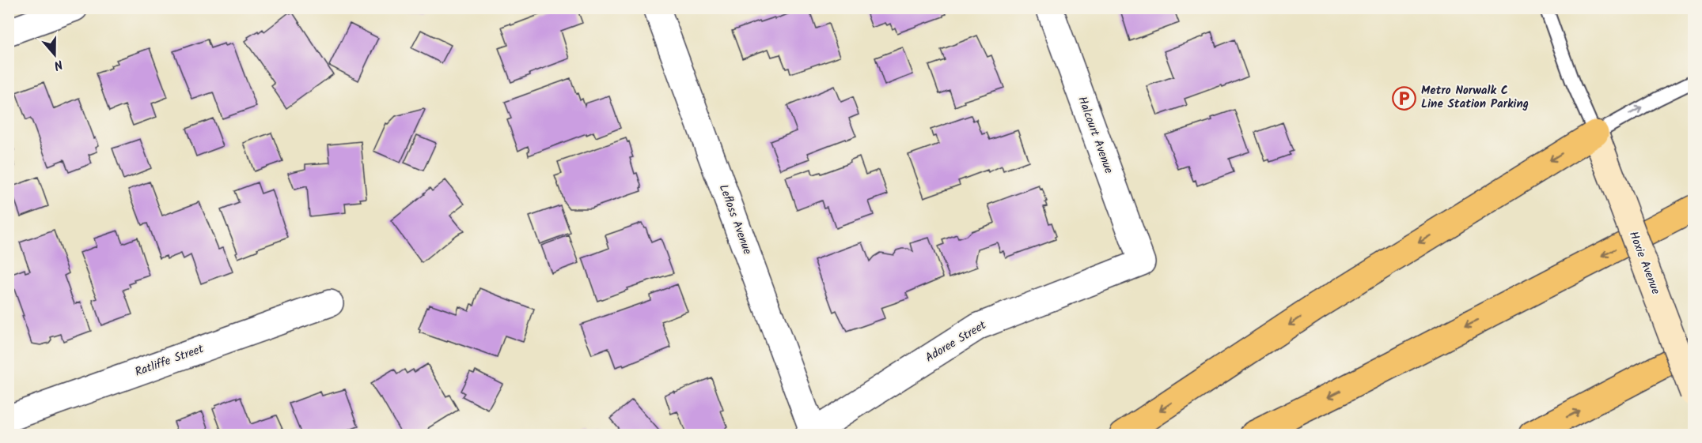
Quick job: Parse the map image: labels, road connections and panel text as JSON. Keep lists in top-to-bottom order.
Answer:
{
  "streets": {
    "main road": ["Hoxie Avenue"],
    "street": [
      "Halcourt Avenue",
      "Lefloss Avenue",
      "Adoree Street",
      "Ratliffe Street"
    ]
  },
  "crossings": [
    ["Halcourt Avenue", "Adoree Street"],
    ["Lefloss Avenue", "Adoree Street"]
  ],
  "places": {
    "parking": ["Metro Norwalk C Line Station Parking"]
  },
  "north": "bottom"
}
